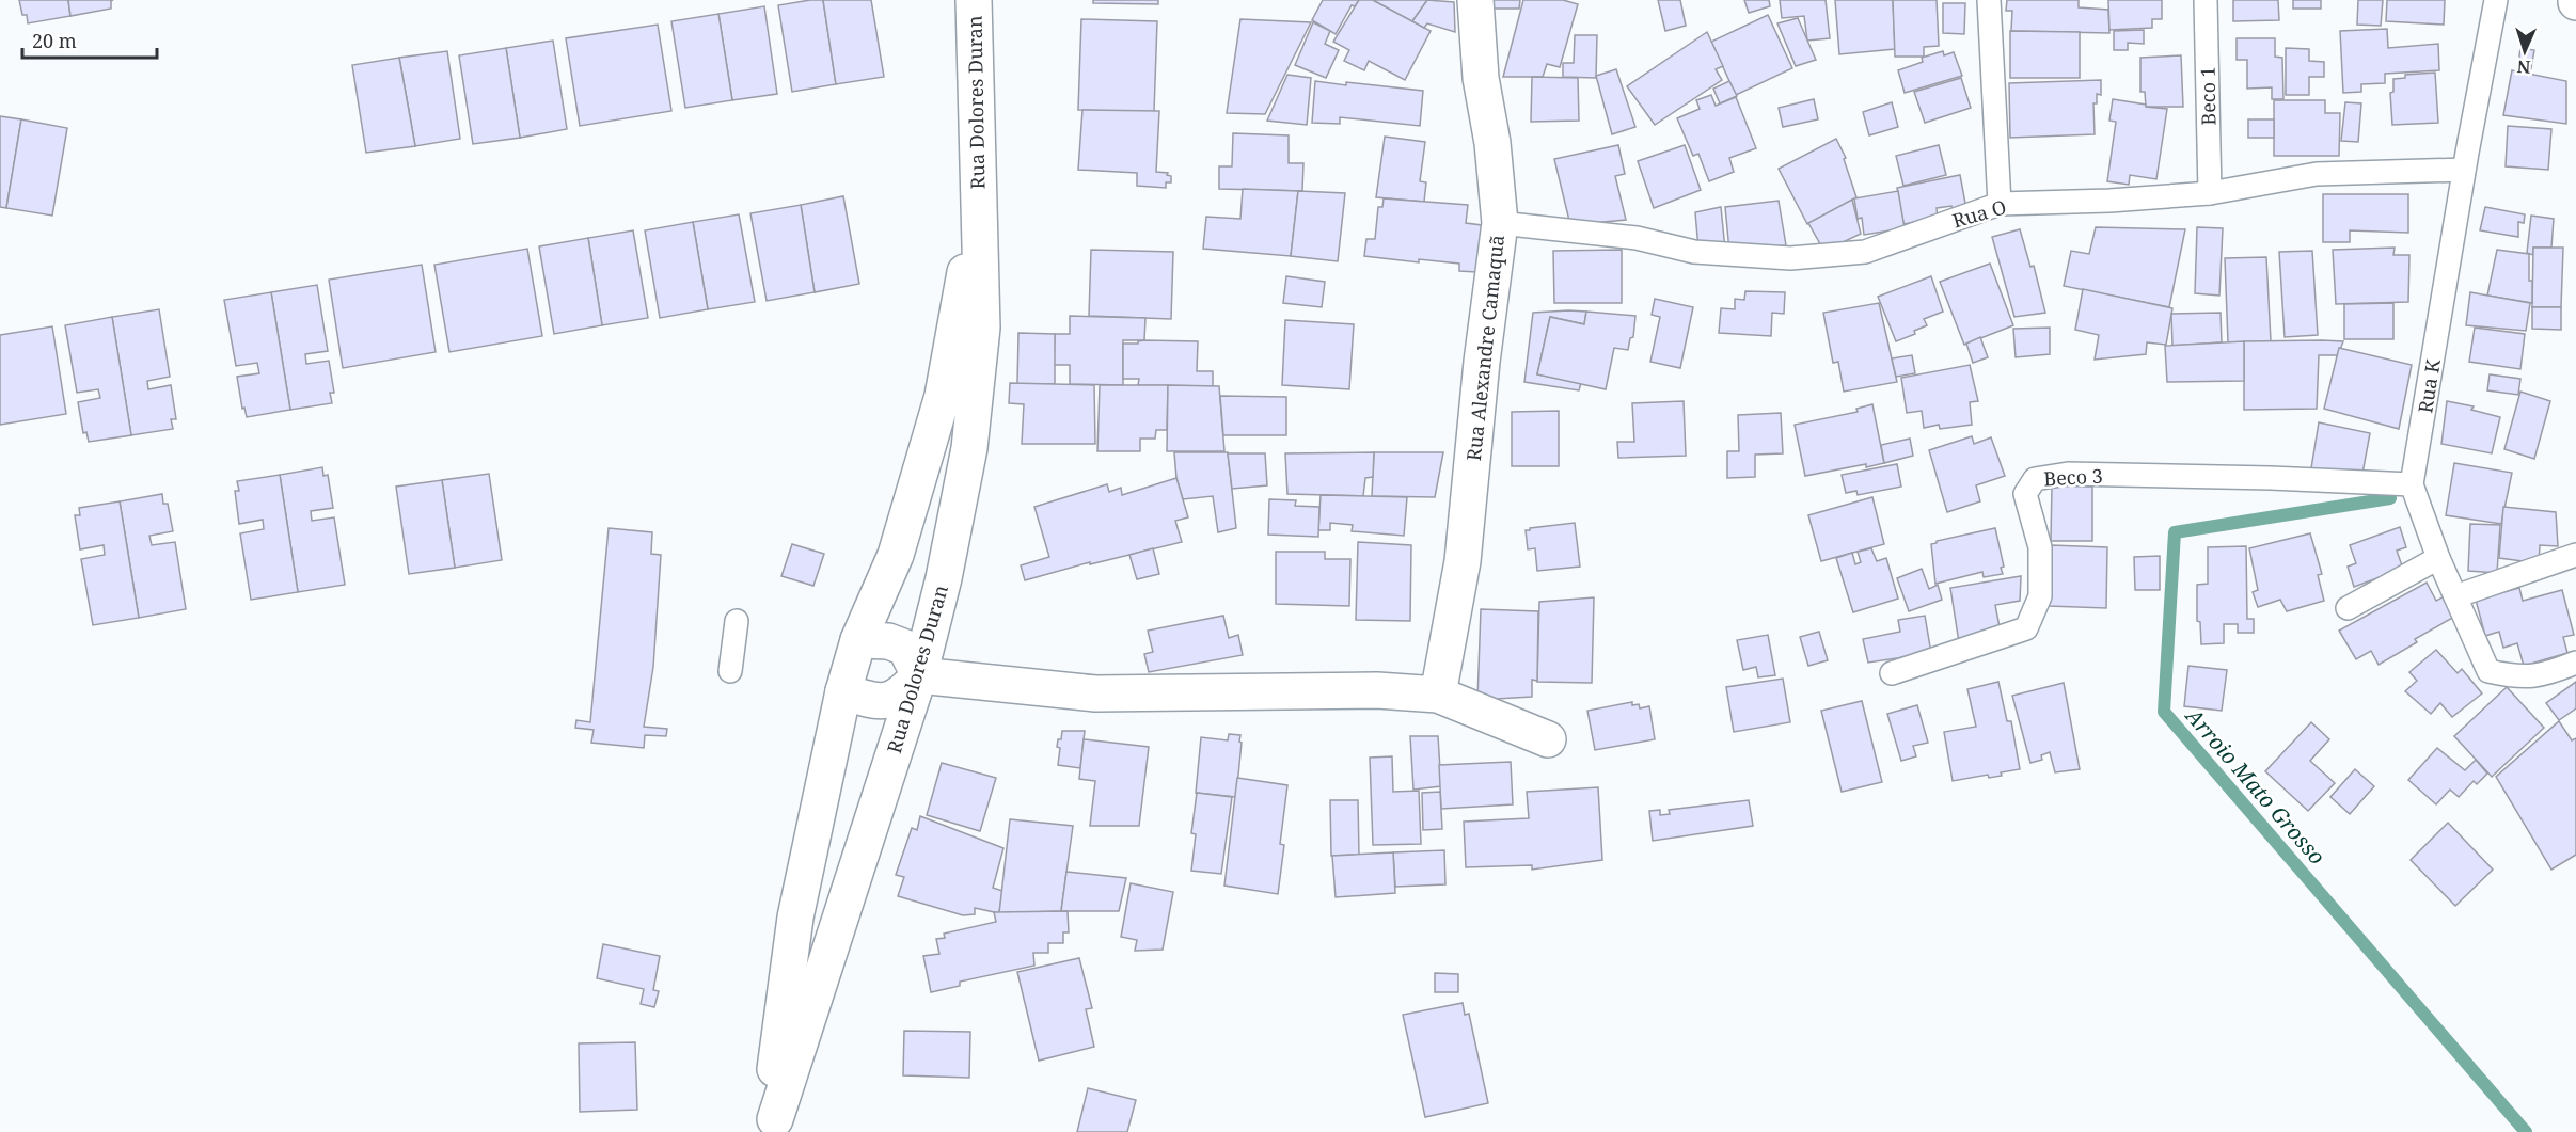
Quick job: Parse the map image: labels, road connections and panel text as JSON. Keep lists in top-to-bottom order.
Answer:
{
  "streets": {
    "street": ["Rua Dolores Duran", "Rua Alexandre Camaquã"],
    "lane": [
      "Beco 1",
      "Rua O",
      "Rua K",
      "Beco 3"
    ]
  },
  "crossings": [
    ["Beco 1", "Rua O"],
    ["Rua O", "Rua Alexandre Camaquã"],
    ["Rua O", "Rua K"],
    ["Rua K", "Beco 3"]
  ],
  "water": ["Arroio Mato Grosso"],
  "scale_bar": "20 m",
  "north": "bottom"
}
